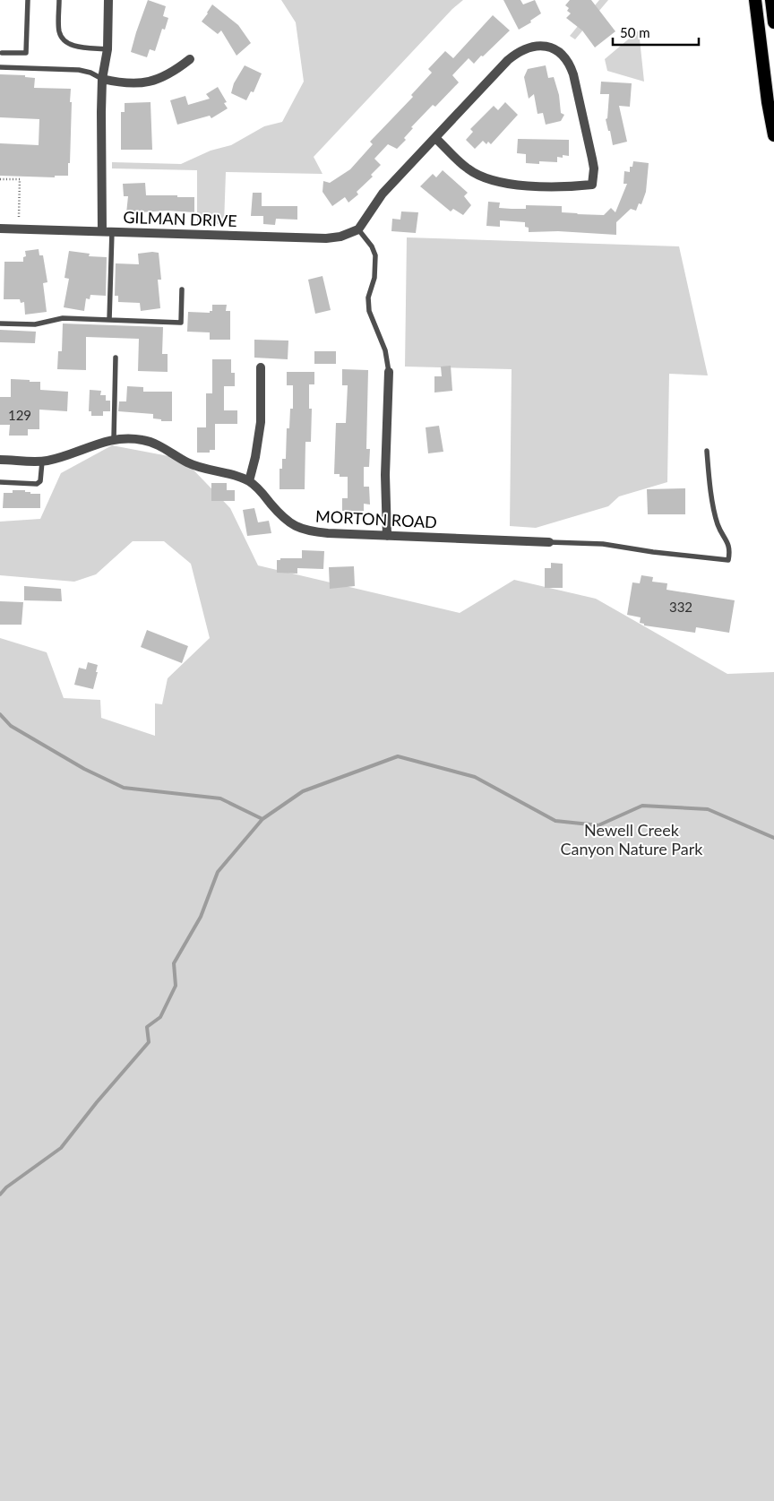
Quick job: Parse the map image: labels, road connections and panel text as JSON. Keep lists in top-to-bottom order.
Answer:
{
  "streets": {
    "street": ["GILMAN DRIVE", "MORTON ROAD"]
  },
  "parks": ["Newell Creek Canyon Nature Park"],
  "house_numbers": ["129", "332"],
  "scale_bar": "50 m"
}
